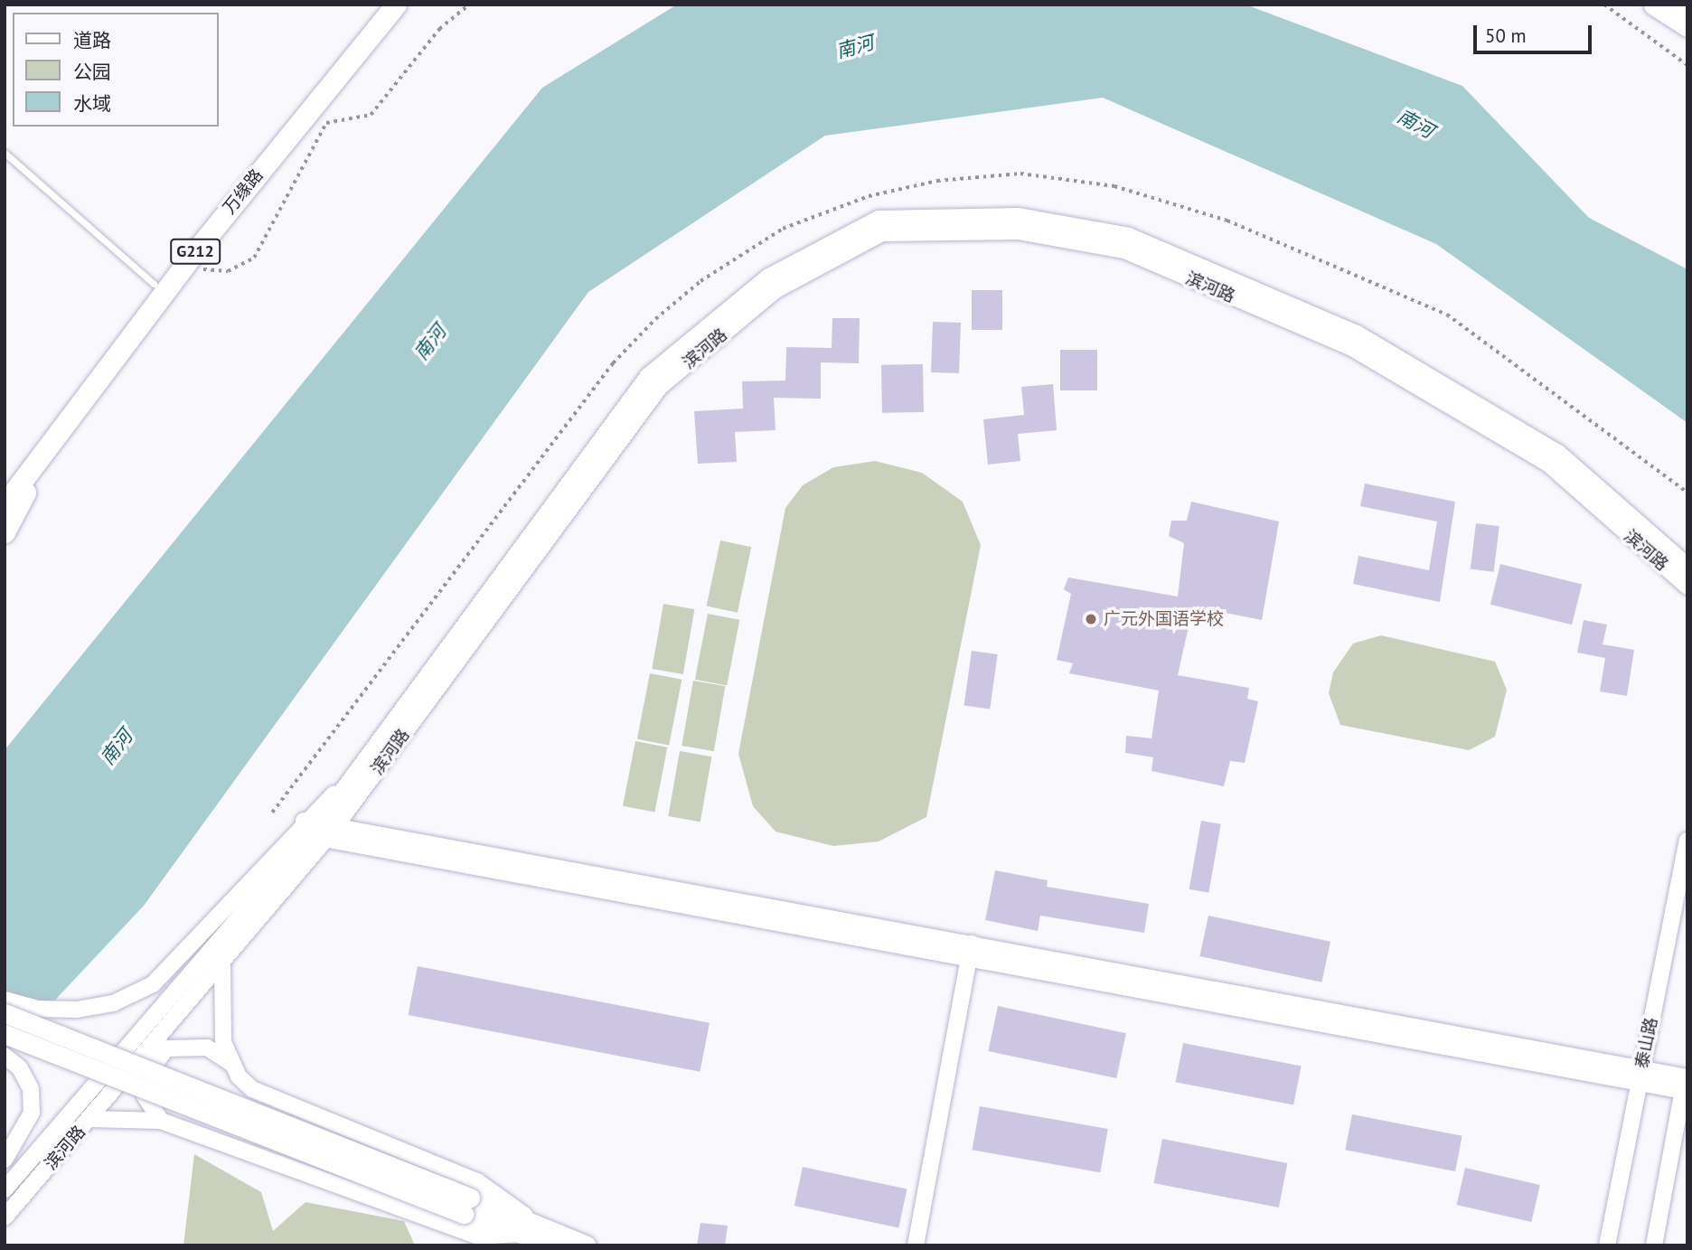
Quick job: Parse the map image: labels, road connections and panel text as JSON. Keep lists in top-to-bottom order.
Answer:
{
  "streets": {
    "highway": ["万缘路", "G212"],
    "street": ["滨河路", "泰山路"]
  },
  "water": ["南河"],
  "places": ["广元外国语学校"],
  "legend": ["道路", "公园", "水域"],
  "scale_bar": "50 m"
}
